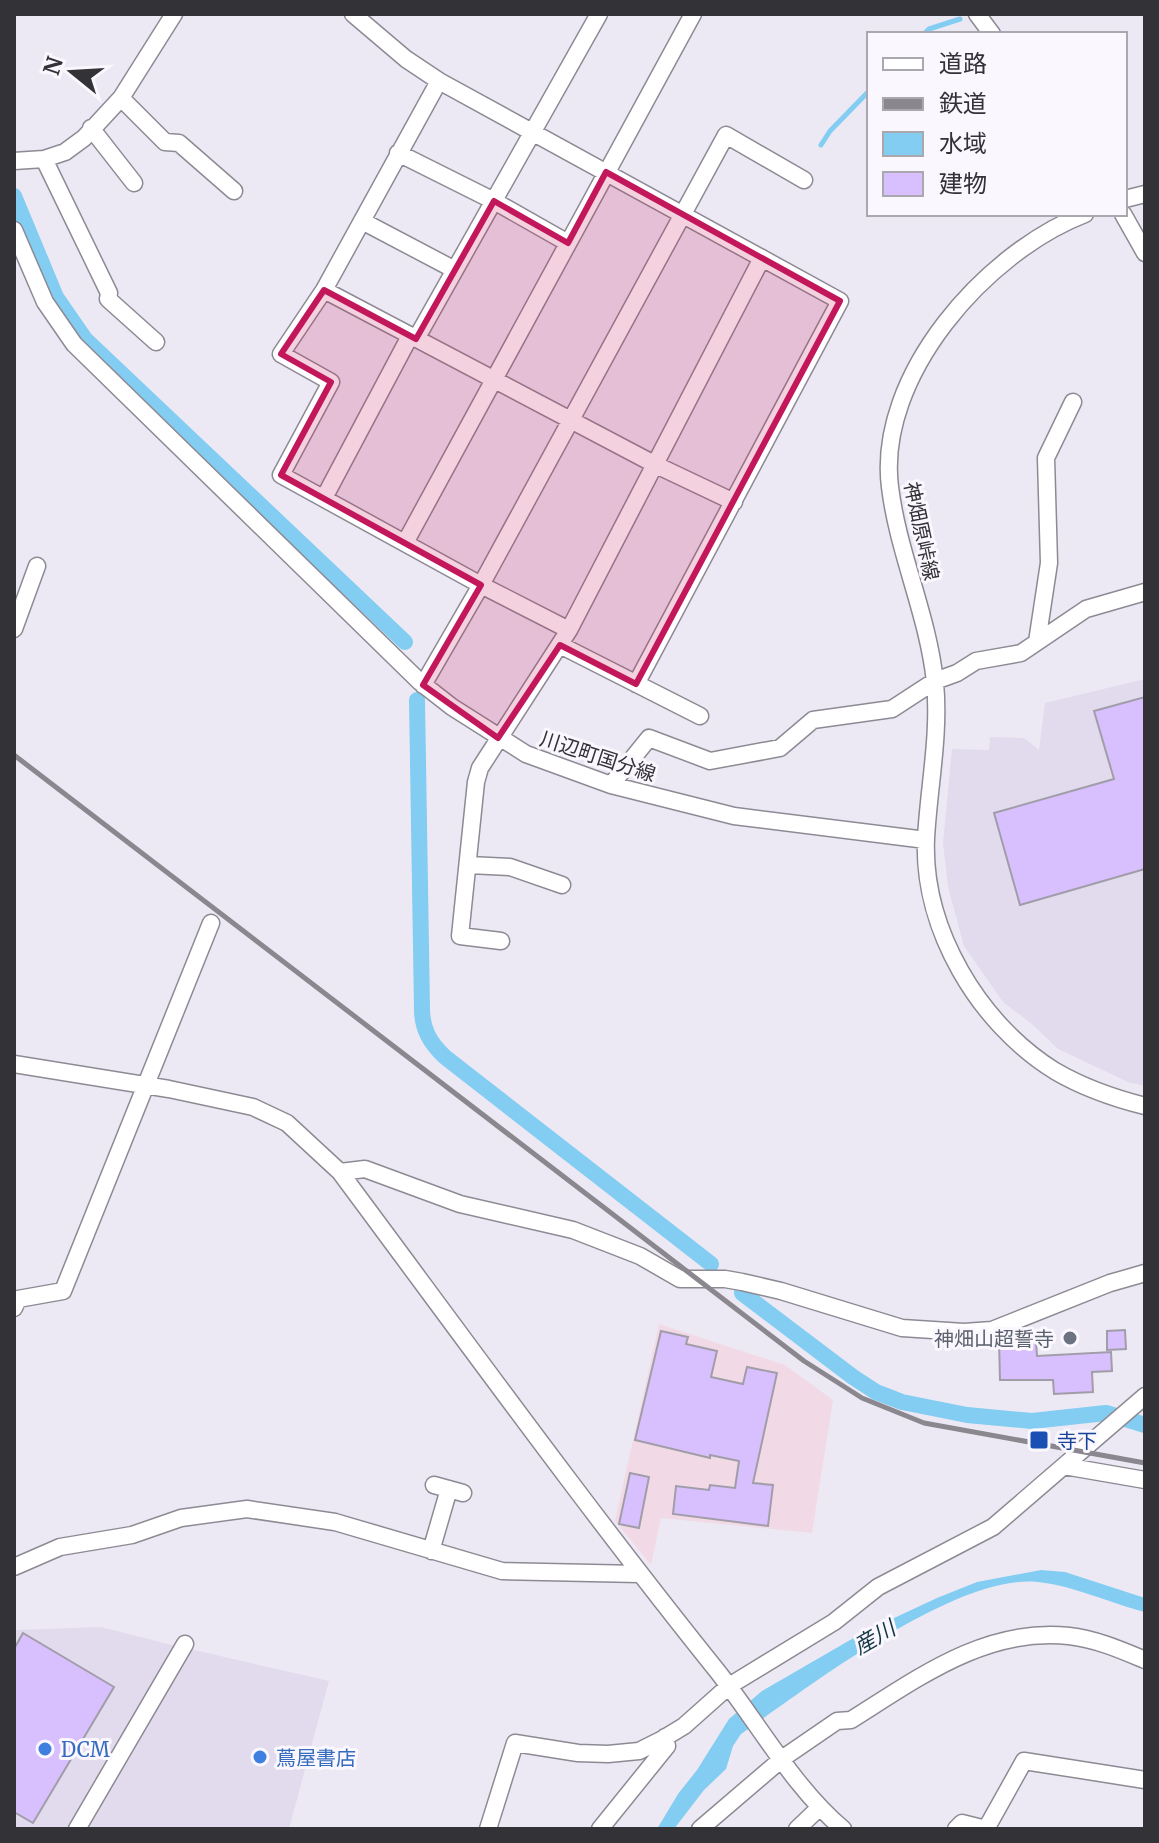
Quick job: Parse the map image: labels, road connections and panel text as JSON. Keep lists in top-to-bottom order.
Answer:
{
  "streets": {
    "street": ["神畑原峠線", "川辺町国分線"]
  },
  "crossings": [
    ["神畑原峠線", "川辺町国分線"]
  ],
  "water": ["産川"],
  "places": {
    "other": ["神畑山超誓寺", "DCM", "蔦屋書店"],
    "transit": ["寺下"]
  },
  "legend": [
    "道路",
    "鉄道",
    "水域",
    "建物"
  ],
  "north": "left"
}
